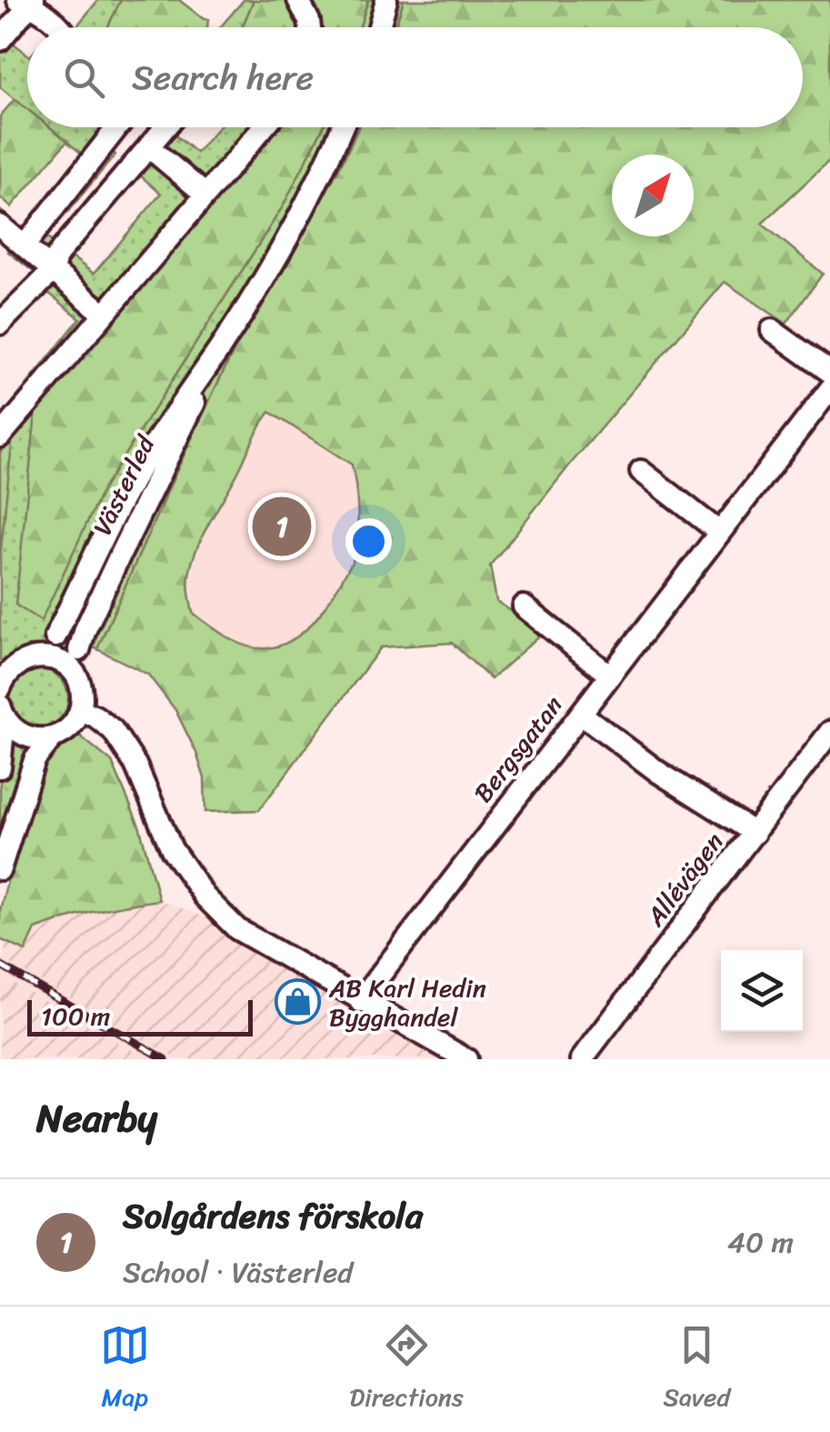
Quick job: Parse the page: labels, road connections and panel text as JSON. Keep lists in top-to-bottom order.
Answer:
{
  "streets": {
    "street": ["Västerled", "Bergsgatan", "Allévägen"]
  },
  "places": {
    "shop": ["AB Karl Hedin Bygghandel"]
  },
  "scale_bar": "100 m",
  "north": "top right",
  "page": {
    "search": "Search here",
    "pins": "1",
    "scale": "100 m",
    "heading": "Nearby",
    "list": [
      {
        "mark": "1",
        "name": "Solgårdens förskola",
        "note": "School · Västerled",
        "value": "40 m"
      }
    ],
    "nav": ["Map", "Directions", "Saved"]
  }
}
